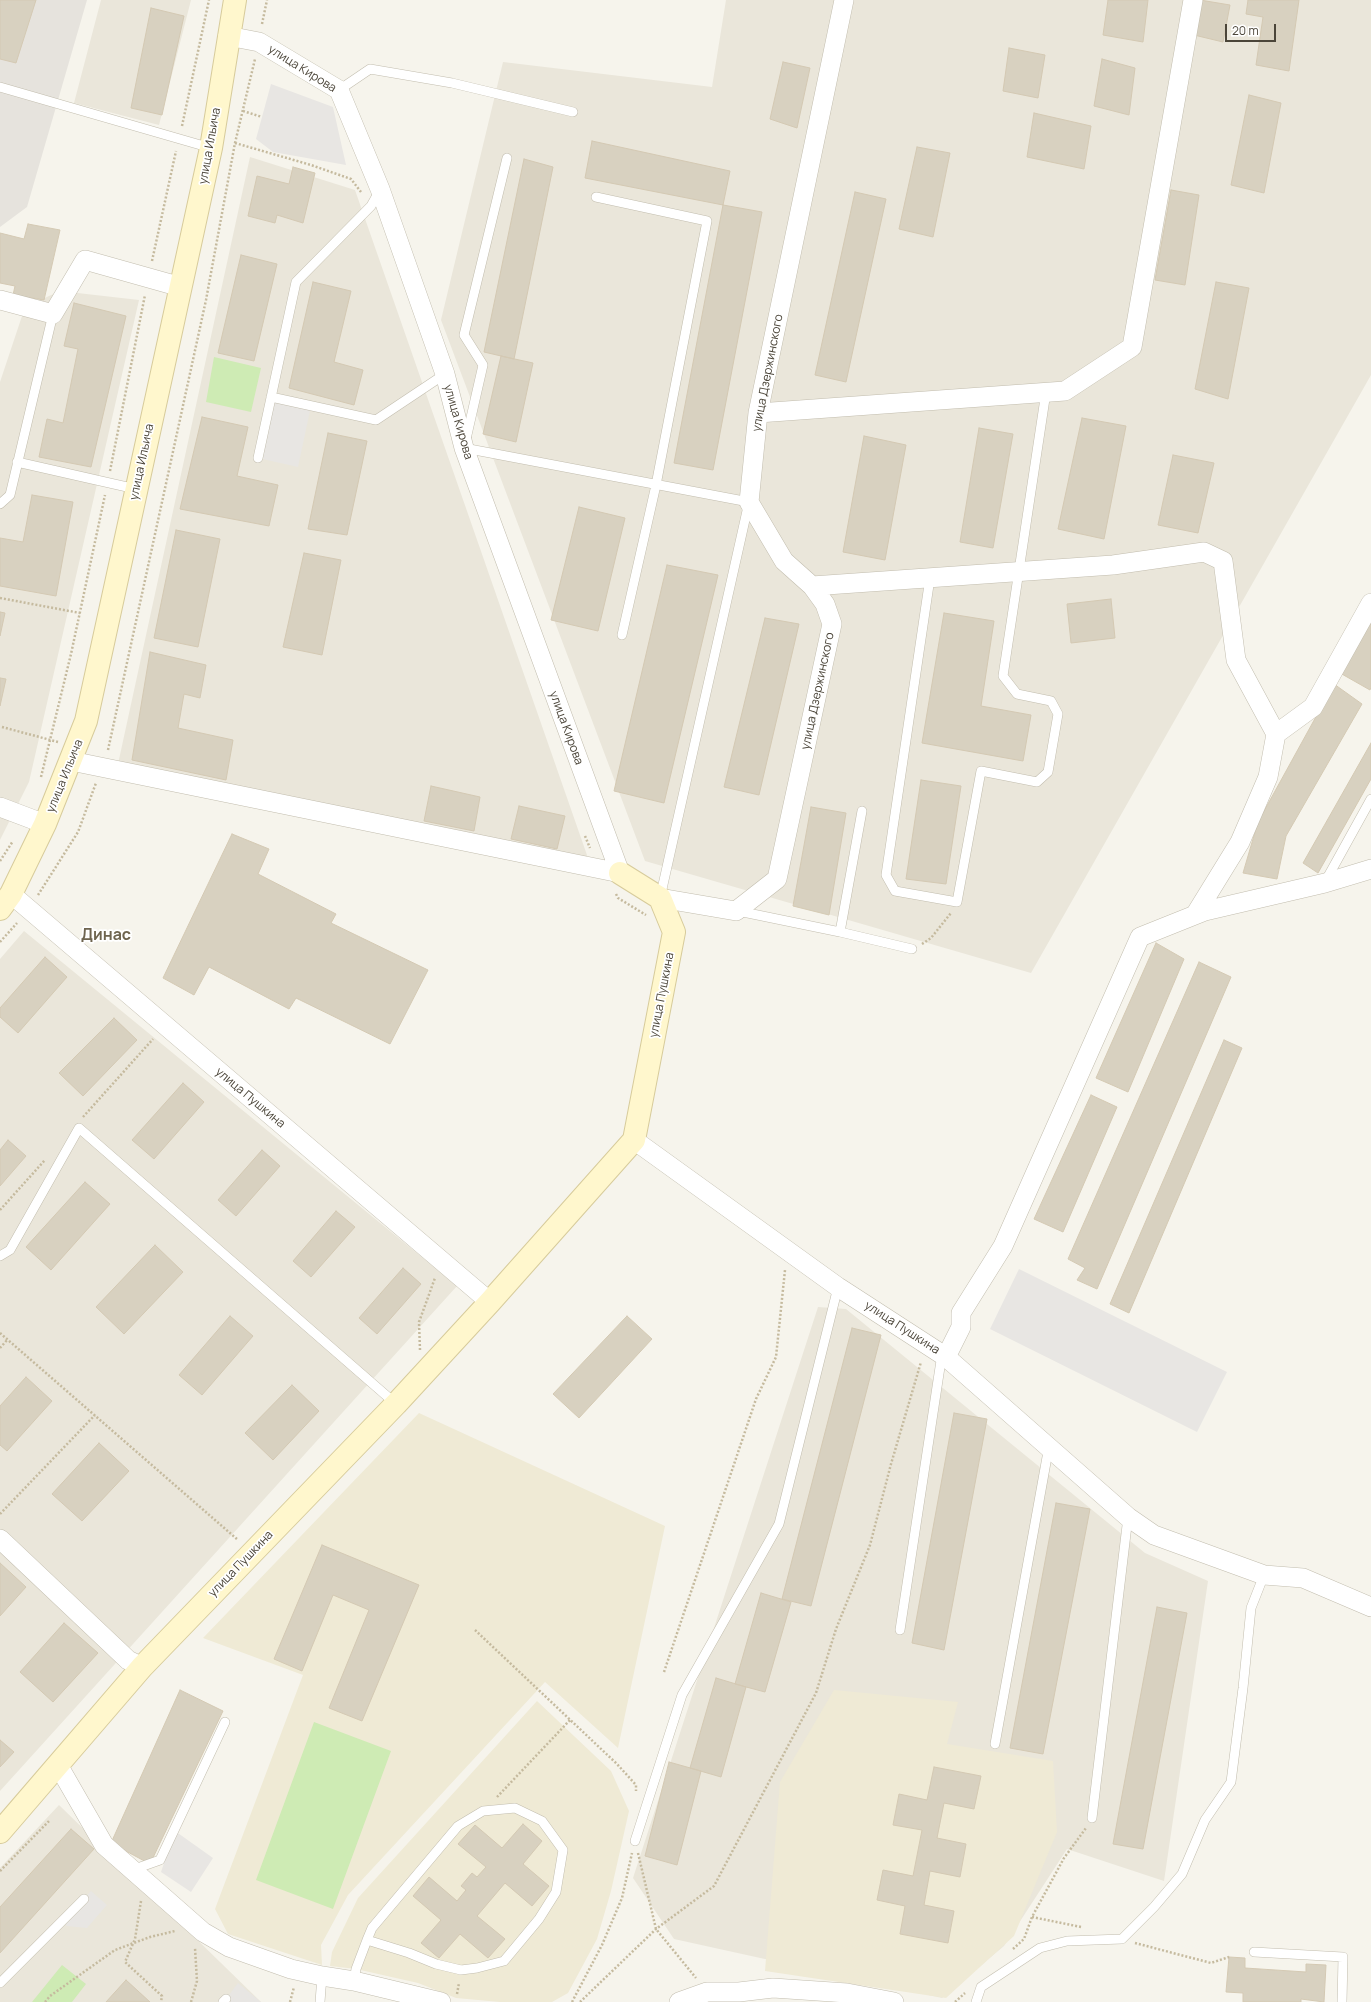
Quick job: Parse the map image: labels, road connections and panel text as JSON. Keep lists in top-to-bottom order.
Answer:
{
  "streets": {
    "street": [
      "улица Кирова",
      "улица Ильича",
      "улица Дзержинского",
      "улица Пушкина"
    ]
  },
  "crossings": [
    ["улица Кирова", "улица Ильича"],
    ["улица Ильича", "улица Пушкина"]
  ],
  "districts": ["Динас"],
  "scale_bar": "20 m"
}
